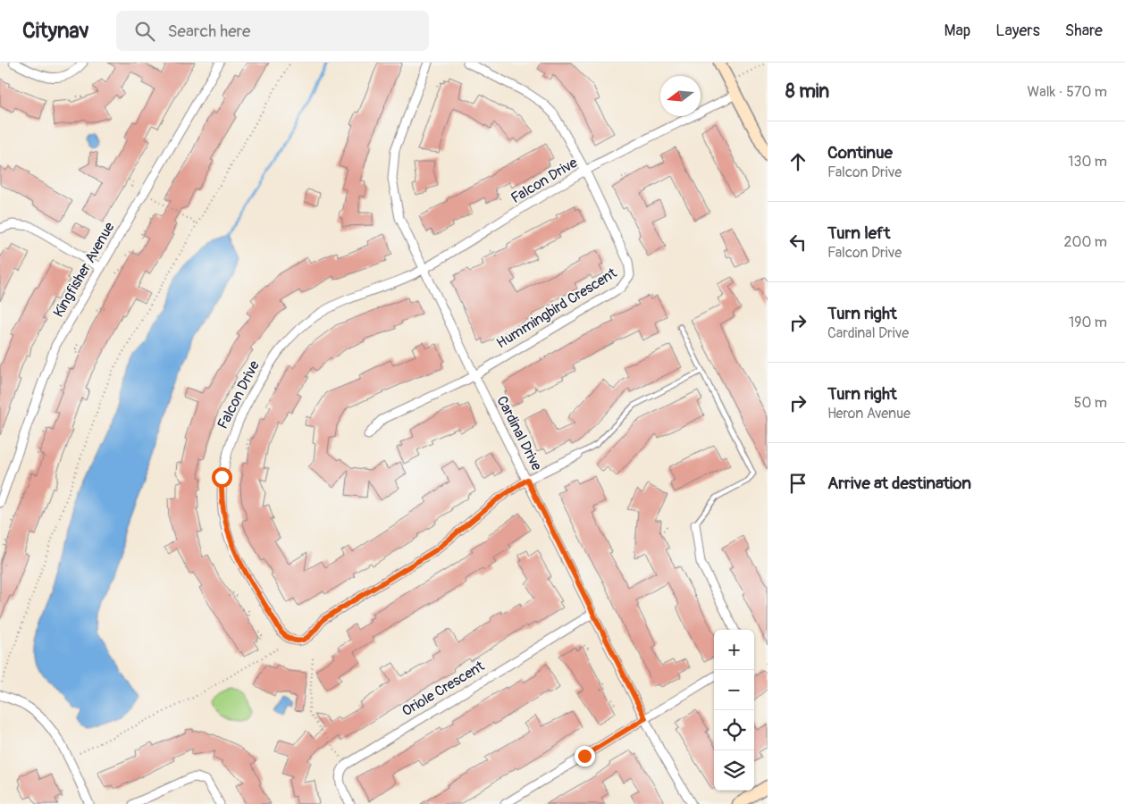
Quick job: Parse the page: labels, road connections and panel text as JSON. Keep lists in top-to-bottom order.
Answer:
{
  "streets": {
    "street": [
      "Falcon Drive",
      "Kingfisher Avenue",
      "Hummingbird Crescent",
      "Cardinal Drive",
      "Oriole Crescent"
    ]
  },
  "crossings": [
    ["Falcon Drive", "Hummingbird Crescent"],
    ["Falcon Drive", "Cardinal Drive"],
    ["Hummingbird Crescent", "Cardinal Drive"],
    ["Cardinal Drive", "Oriole Crescent"]
  ],
  "north": "left",
  "page": {
    "header": "Citynav",
    "search": "Search here",
    "nav": ["Map", "Layers", "Share"],
    "heading": ["8 min", "Walk · 570 m"],
    "list": [
      ["Continue", "Falcon Drive", "130 m"],
      ["Turn left", "Falcon Drive", "200 m"],
      ["Turn right", "Cardinal Drive", "190 m"],
      ["Turn right", "Heron Avenue", "50 m"],
      "Arrive at destination"
    ],
    "map_buttons": ["+", "−"]
  }
}
